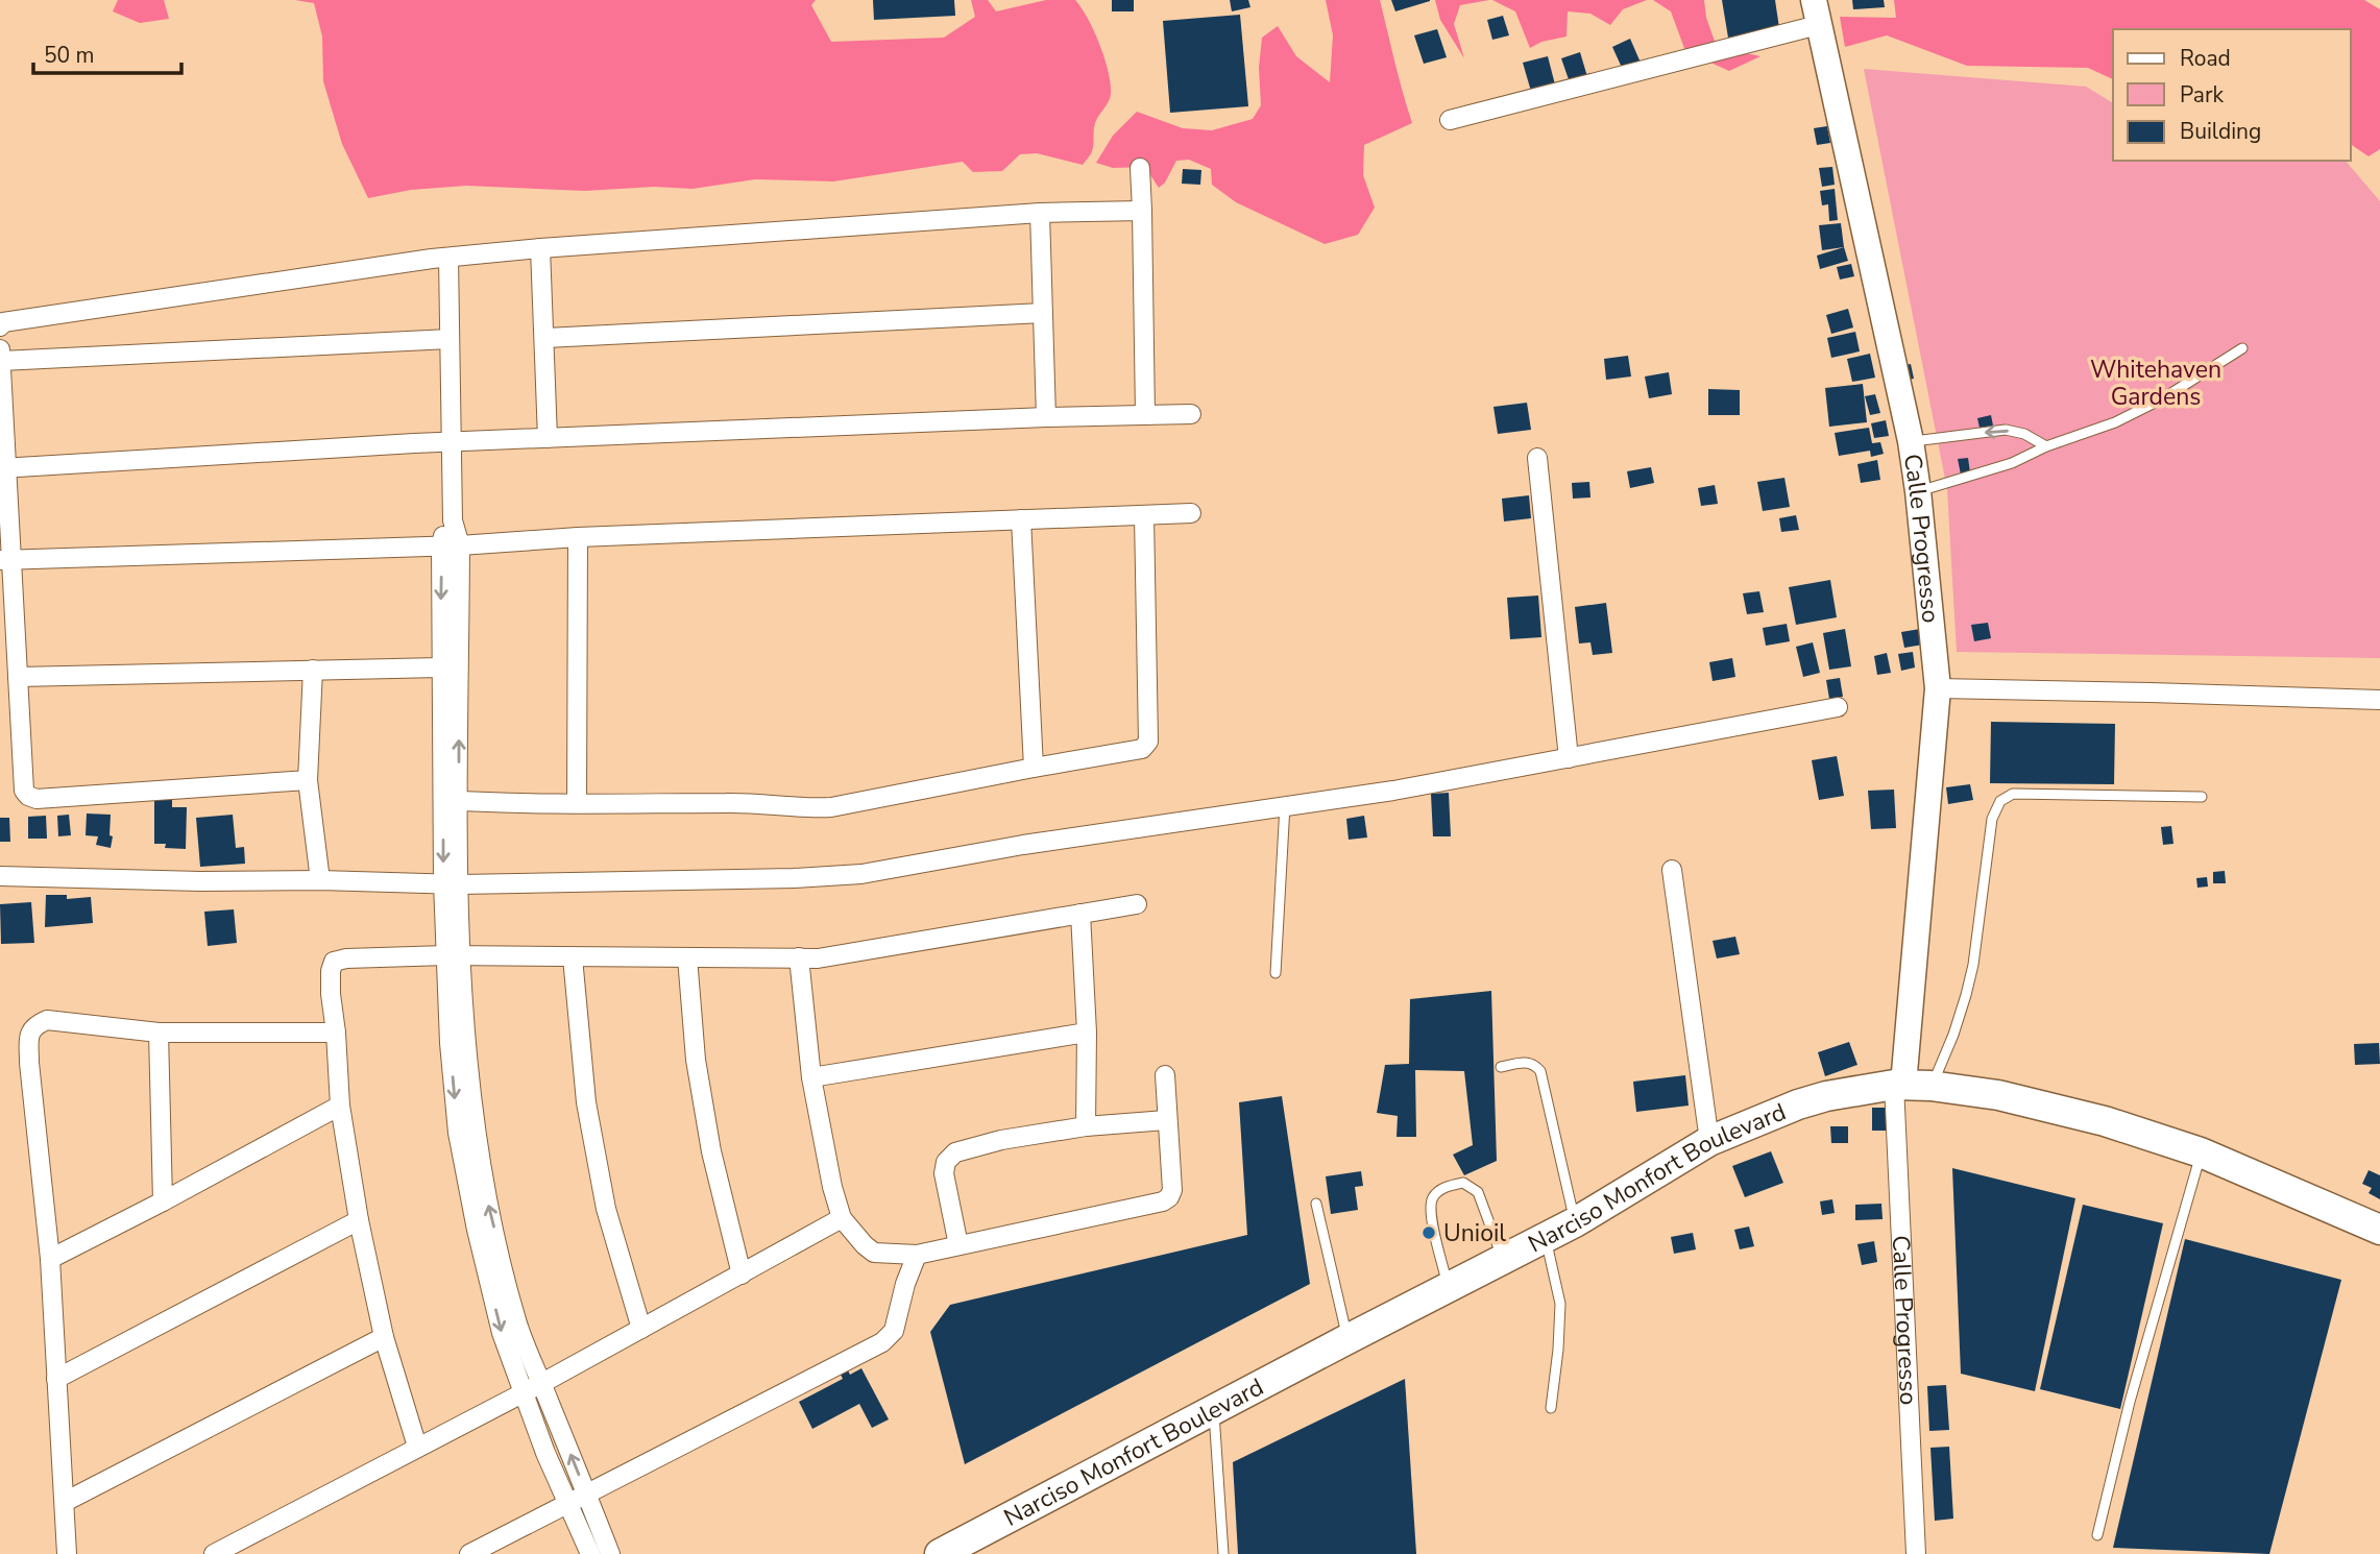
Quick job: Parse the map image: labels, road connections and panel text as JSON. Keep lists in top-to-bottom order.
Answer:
{
  "streets": {
    "main road": ["Calle Progresso", "Narciso Monfort Boulevard"]
  },
  "crossings": [
    ["Calle Progresso", "Narciso Monfort Boulevard"]
  ],
  "parks": ["Whitehaven Gardens"],
  "places": ["Unioil"],
  "legend": ["Road", "Park", "Building"],
  "scale_bar": "50 m"
}
